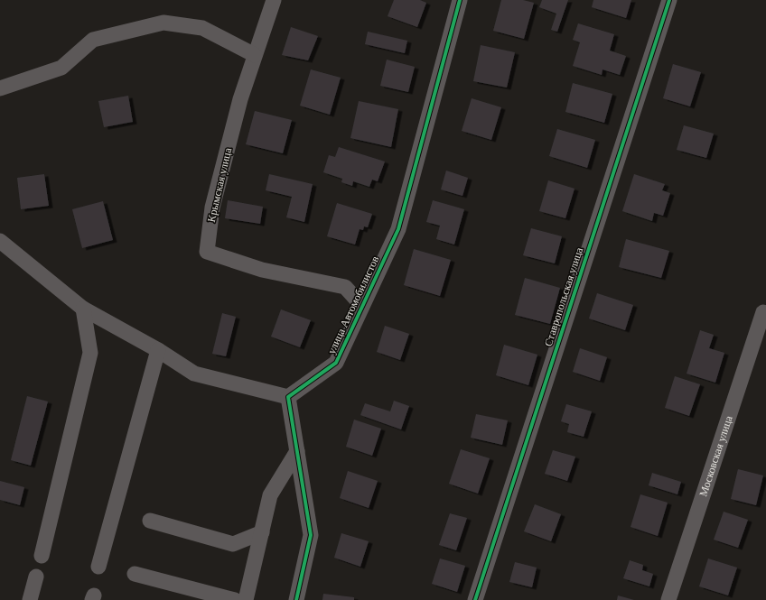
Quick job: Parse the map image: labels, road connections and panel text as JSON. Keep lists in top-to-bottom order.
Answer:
{
  "streets": {
    "street": [
      "Крымская улица",
      "Ставропольская улица",
      "улица Автомобилистов",
      "Московская улица"
    ]
  },
  "crossings": [
    ["Крымская улица", "улица Автомобилистов"]
  ]
}
